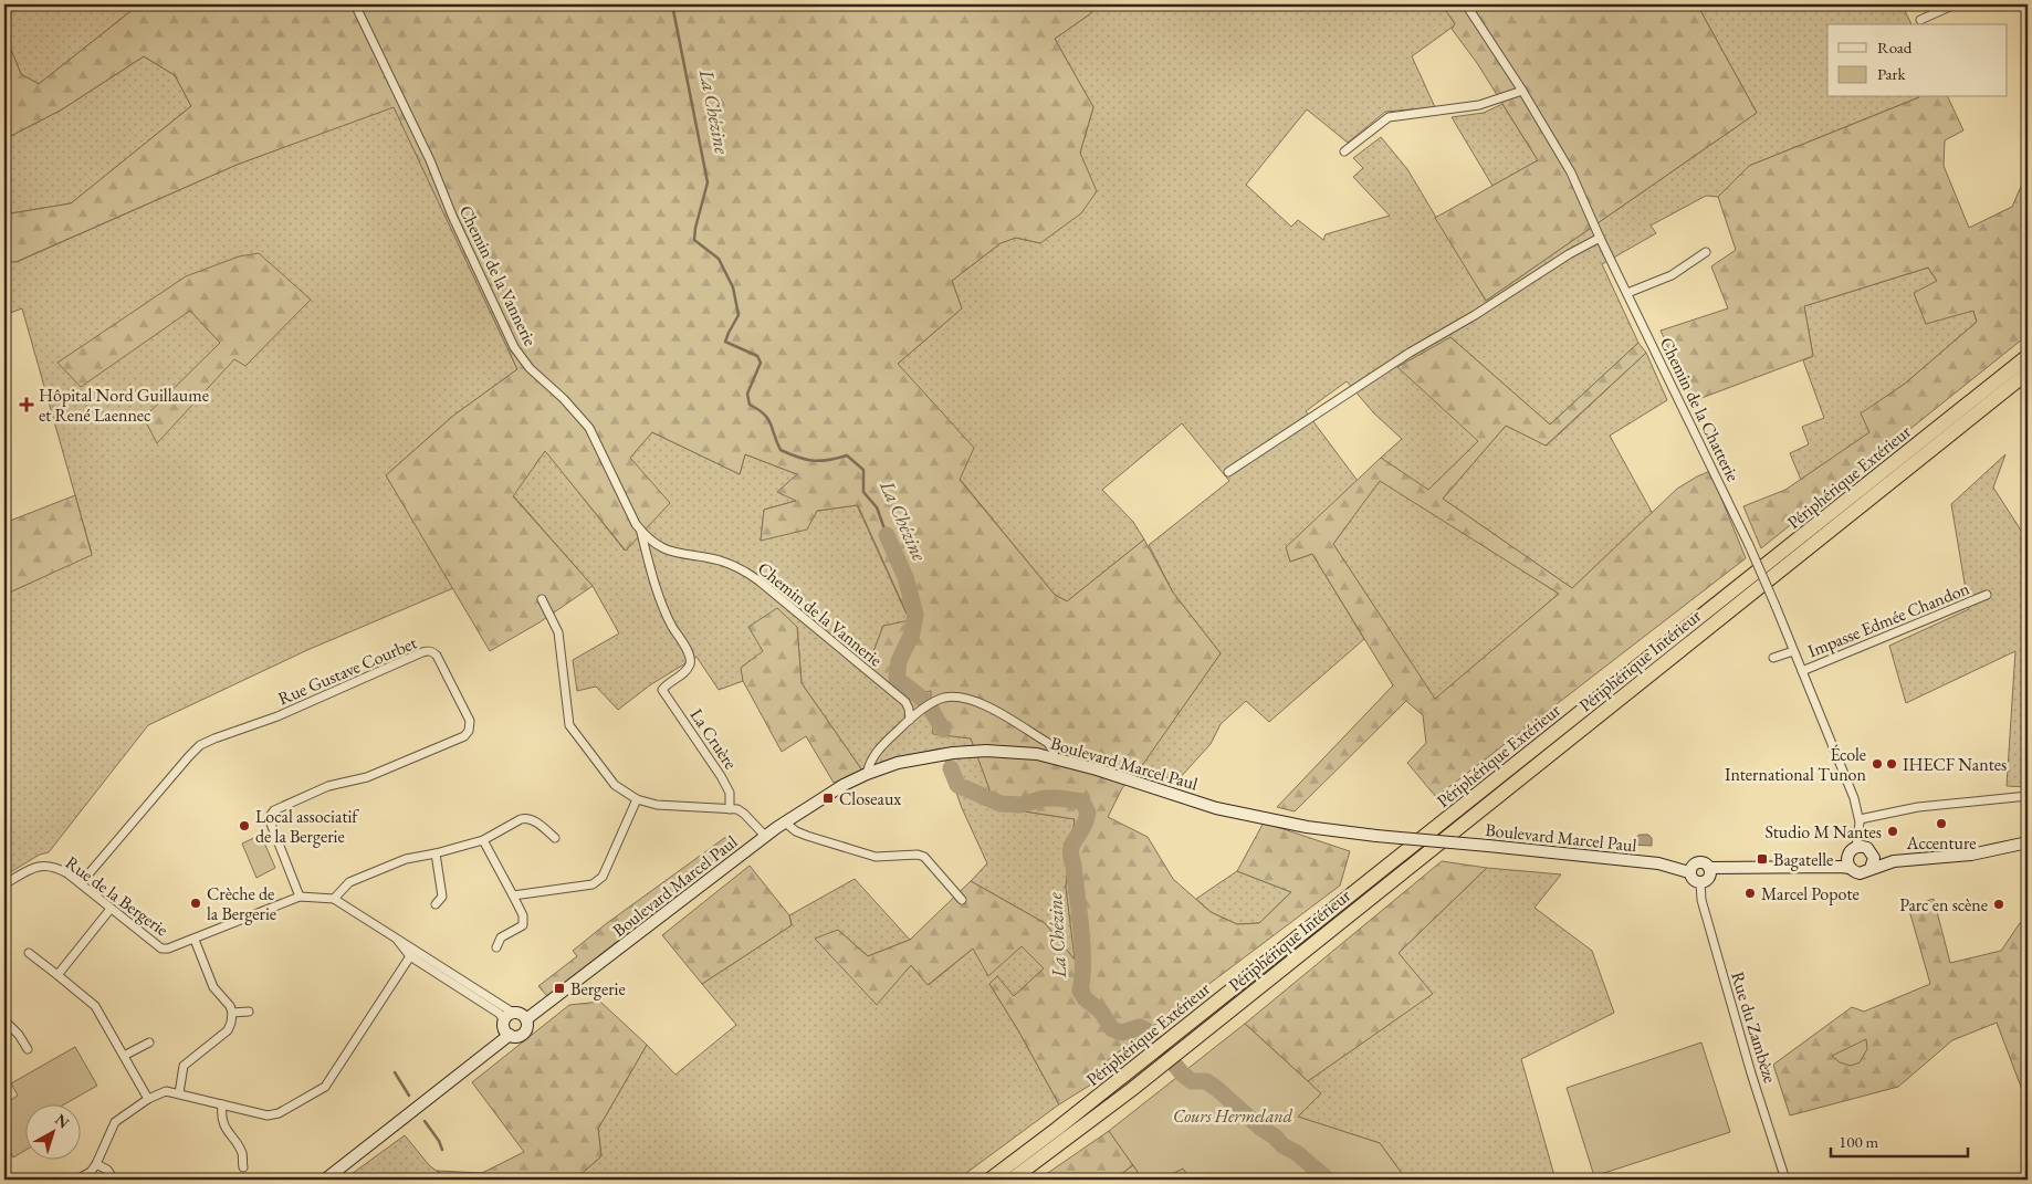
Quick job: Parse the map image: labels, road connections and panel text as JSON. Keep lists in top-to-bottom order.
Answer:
{
  "streets": {
    "highway": ["Périphérique Extérieur", "Périphérique Intérieur"],
    "street": [
      "Chemin de la Vannerie",
      "Chemin de la Chatterie",
      "Impasse Edmée Chandon",
      "Rue Gustave Courbet",
      "La Cruère",
      "Boulevard Marcel Paul",
      "Rue de la Bergerie",
      "Rue du Zambèze"
    ]
  },
  "crossings": [
    ["Chemin de la Vannerie", "La Cruère"],
    ["Chemin de la Chatterie", "Impasse Edmée Chandon"],
    ["Rue Gustave Courbet", "Rue de la Bergerie"],
    ["Boulevard Marcel Paul", "Rue de la Bergerie"],
    ["Boulevard Marcel Paul", "Rue du Zambèze"]
  ],
  "water": ["La Chézine"],
  "parks": ["Cours Hermeland"],
  "places": {
    "health": ["Hôpital Nord Guillaume et René Laennec"],
    "other": [
      "École International Tunon",
      "IHECF Nantes",
      "Accenture",
      "Local associatif de la Bergerie",
      "Studio M Nantes",
      "Marcel Popote",
      "Crèche de la Bergerie",
      "Parc en scène"
    ],
    "transit": ["Closeaux", "Bagatelle", "Bergerie"]
  },
  "legend": ["Road", "Park"],
  "scale_bar": "100 m",
  "north": "top right"
}
